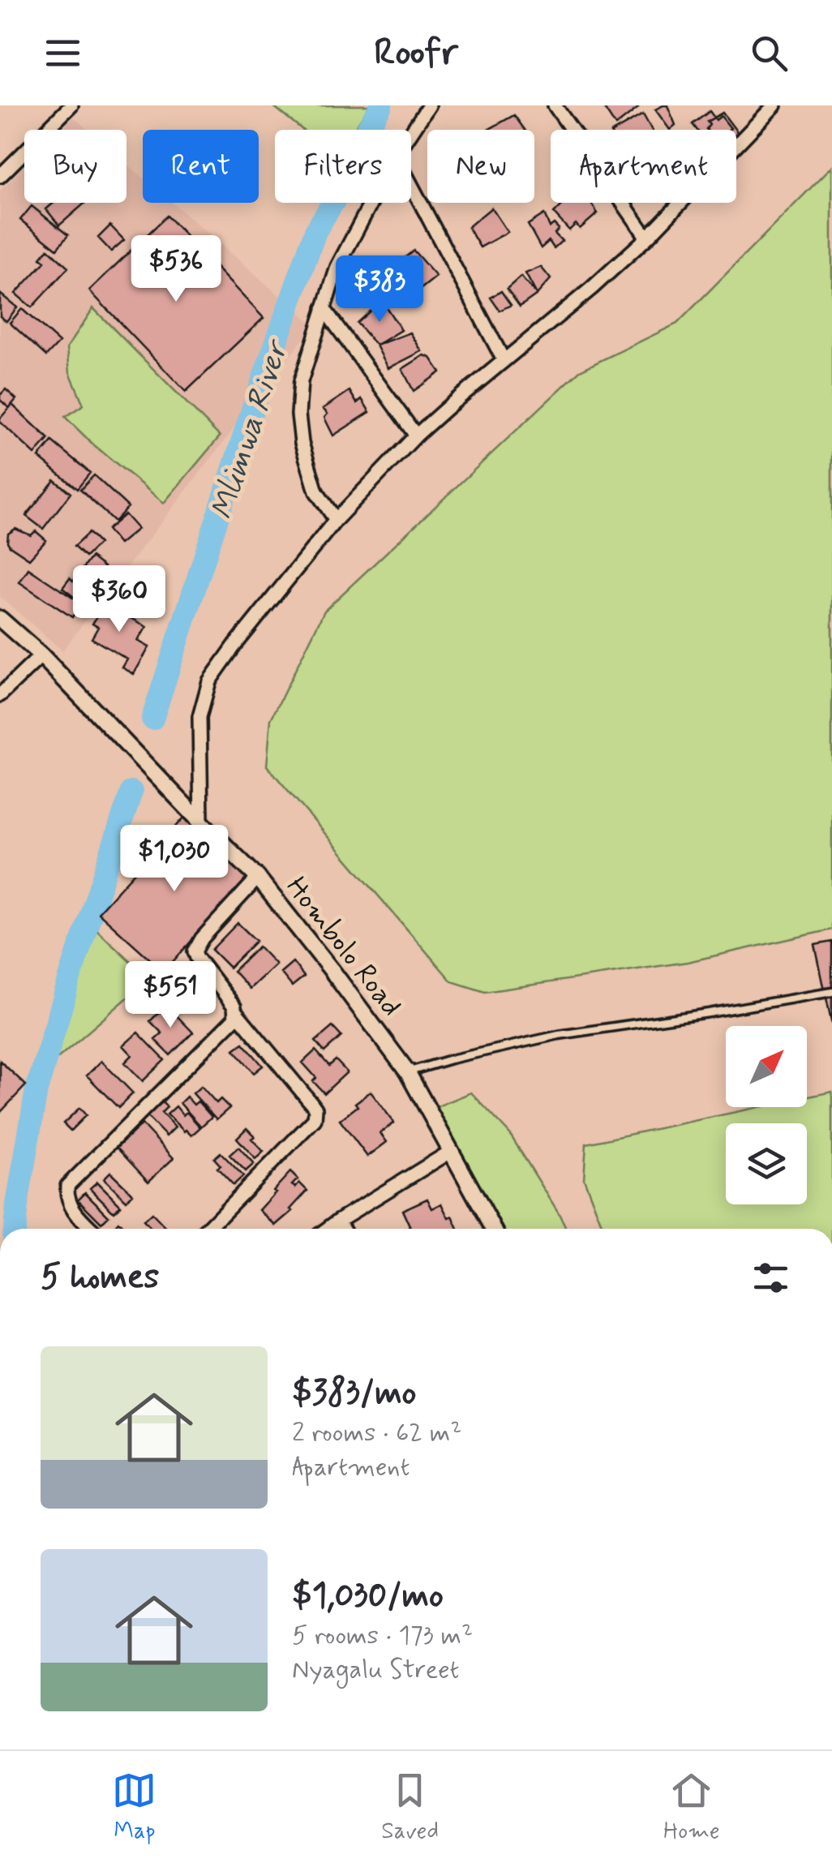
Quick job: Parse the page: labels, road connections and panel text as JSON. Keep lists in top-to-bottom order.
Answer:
{
  "streets": {
    "street": ["Hombolo Road"]
  },
  "water": ["Mlimwa River"],
  "north": "top right",
  "page": {
    "header": "Roofr",
    "chip": [
      "Buy",
      "Rent",
      "Filters",
      "New",
      "Apartment"
    ],
    "price": [
      "$536",
      "$383",
      "$360",
      "$1,030",
      "$551"
    ],
    "heading": "5 homes",
    "list": [
      {
        "name": "$383/mo",
        "note": "2 rooms · 62 m² · Apartment"
      },
      {
        "name": "$1,030/mo",
        "note": "5 rooms · 173 m² · Nyagalu Street"
      }
    ],
    "tabs": ["Map", "Saved", "Home"]
  }
}
